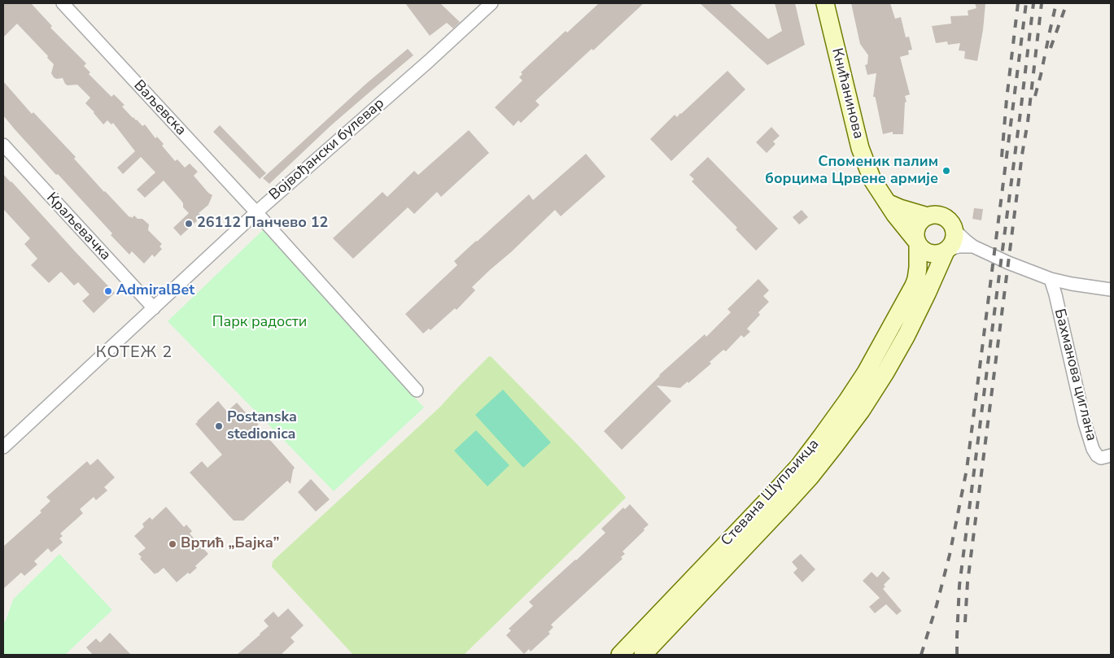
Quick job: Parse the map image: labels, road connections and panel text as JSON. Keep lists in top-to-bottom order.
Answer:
{
  "streets": {
    "main road": ["Книћанинова", "Стевана Шупљикца"],
    "street": [
      "Ваљевска",
      "Војвођански булевар",
      "Краљевачка",
      "Бахманова циглана"
    ]
  },
  "crossings": [
    ["Книћанинова", "Стевана Шупљикца"],
    ["Ваљевска", "Војвођански булевар"],
    ["Војвођански булевар", "Краљевачка"]
  ],
  "districts": ["КОТЕЖ 2"],
  "parks": ["Парк радости"],
  "places": [
    "Споменик палим борцима Црвене армије",
    "26112 Панчево 12",
    "AdmiralBet",
    "Postanska stedionica",
    "Вртић „Бајка”"
  ]
}
